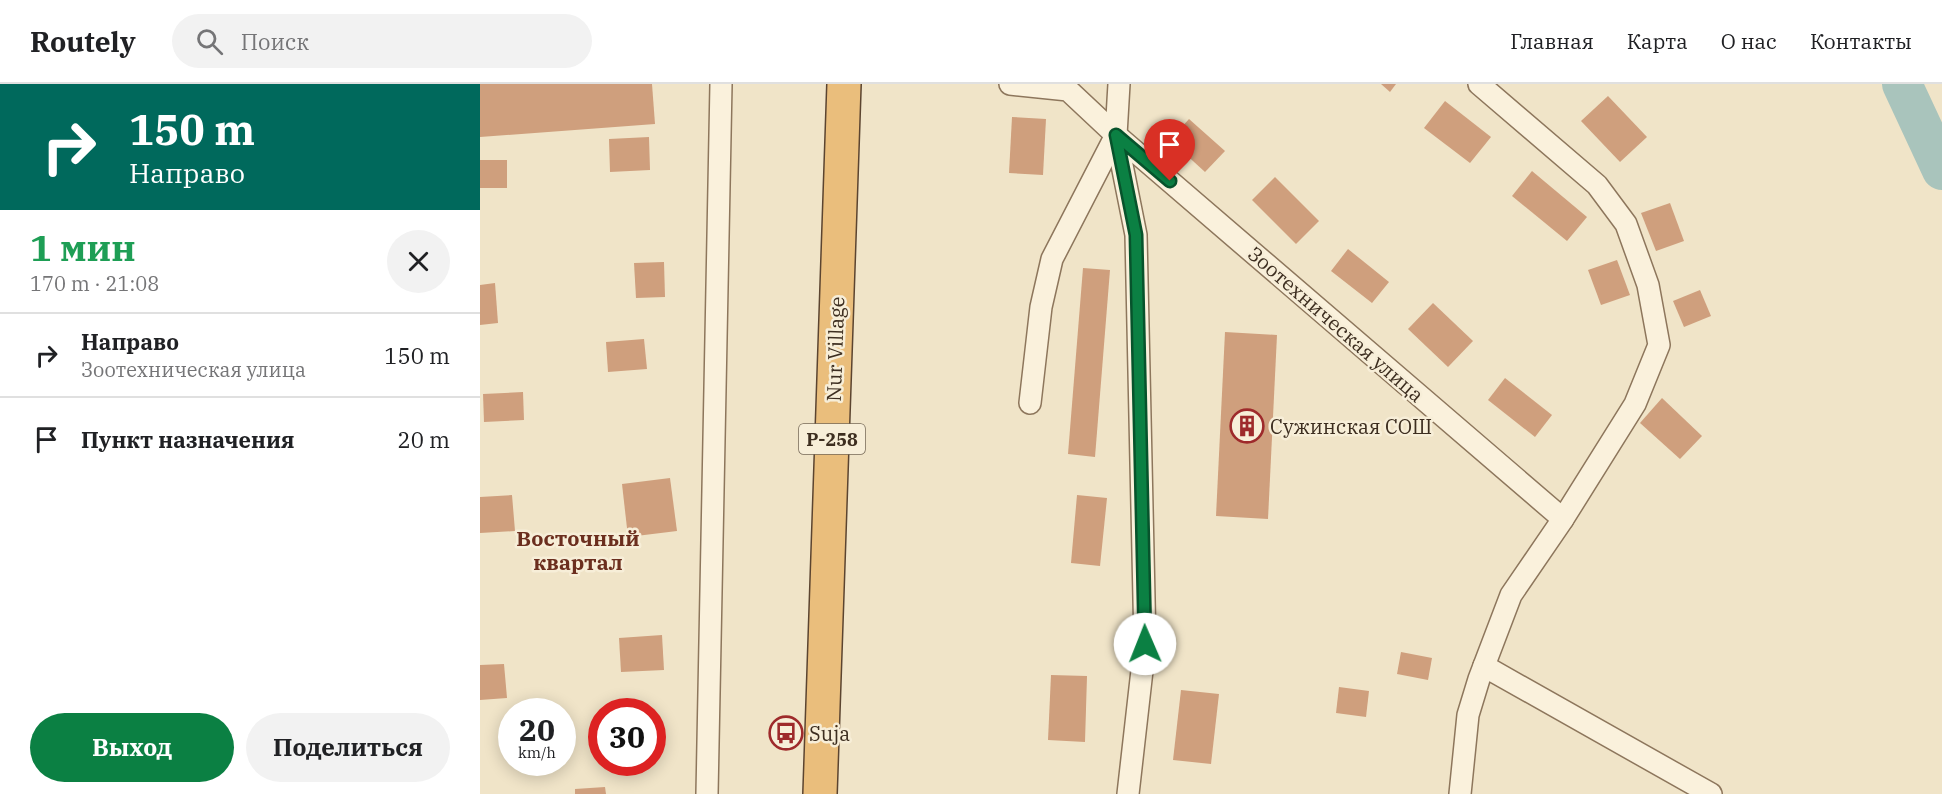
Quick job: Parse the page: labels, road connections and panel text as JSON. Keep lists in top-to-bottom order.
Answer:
{
  "streets": {
    "highway": ["Nur Village", "Р-258"],
    "street": ["Зоотехническая улица"]
  },
  "districts": ["Восточный квартал"],
  "places": {
    "building": ["Сужинская СОШ"],
    "bus stop": ["Suja"]
  },
  "page": {
    "header": "Routely",
    "search": "Поиск",
    "nav": [
      "Главная",
      "Карта",
      "О нас",
      "Контакты"
    ],
    "turn": ["150 m", "Направо"],
    "heading": ["1 мин", "170 m · 21:08"],
    "list": [
      {
        "name": "Направо",
        "note": "Зоотехническая улица",
        "value": "150 m"
      },
      {
        "name": "Пункт назначения",
        "value": "20 m"
      }
    ],
    "speed": "20 km/h",
    "limit": "30",
    "buttons": ["Выход", "Поделиться"]
  }
}
